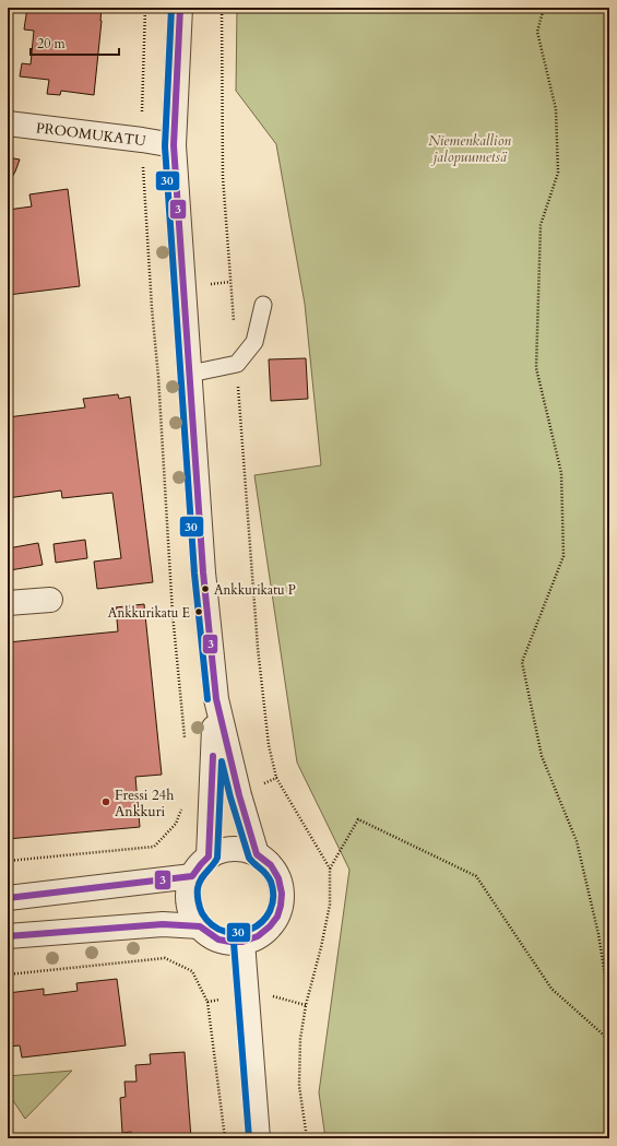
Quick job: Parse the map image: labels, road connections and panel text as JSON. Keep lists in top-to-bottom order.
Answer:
{
  "streets": {
    "street": ["PROOMUKATU"]
  },
  "parks": ["Niemenkallion jalopuumetsä"],
  "places": ["Ankkurikatu P", "Ankkurikatu E", "Fressi 24h Ankkuri"],
  "lines": ["transit line 3", "transit line 30"],
  "scale_bar": "20 m"
}
